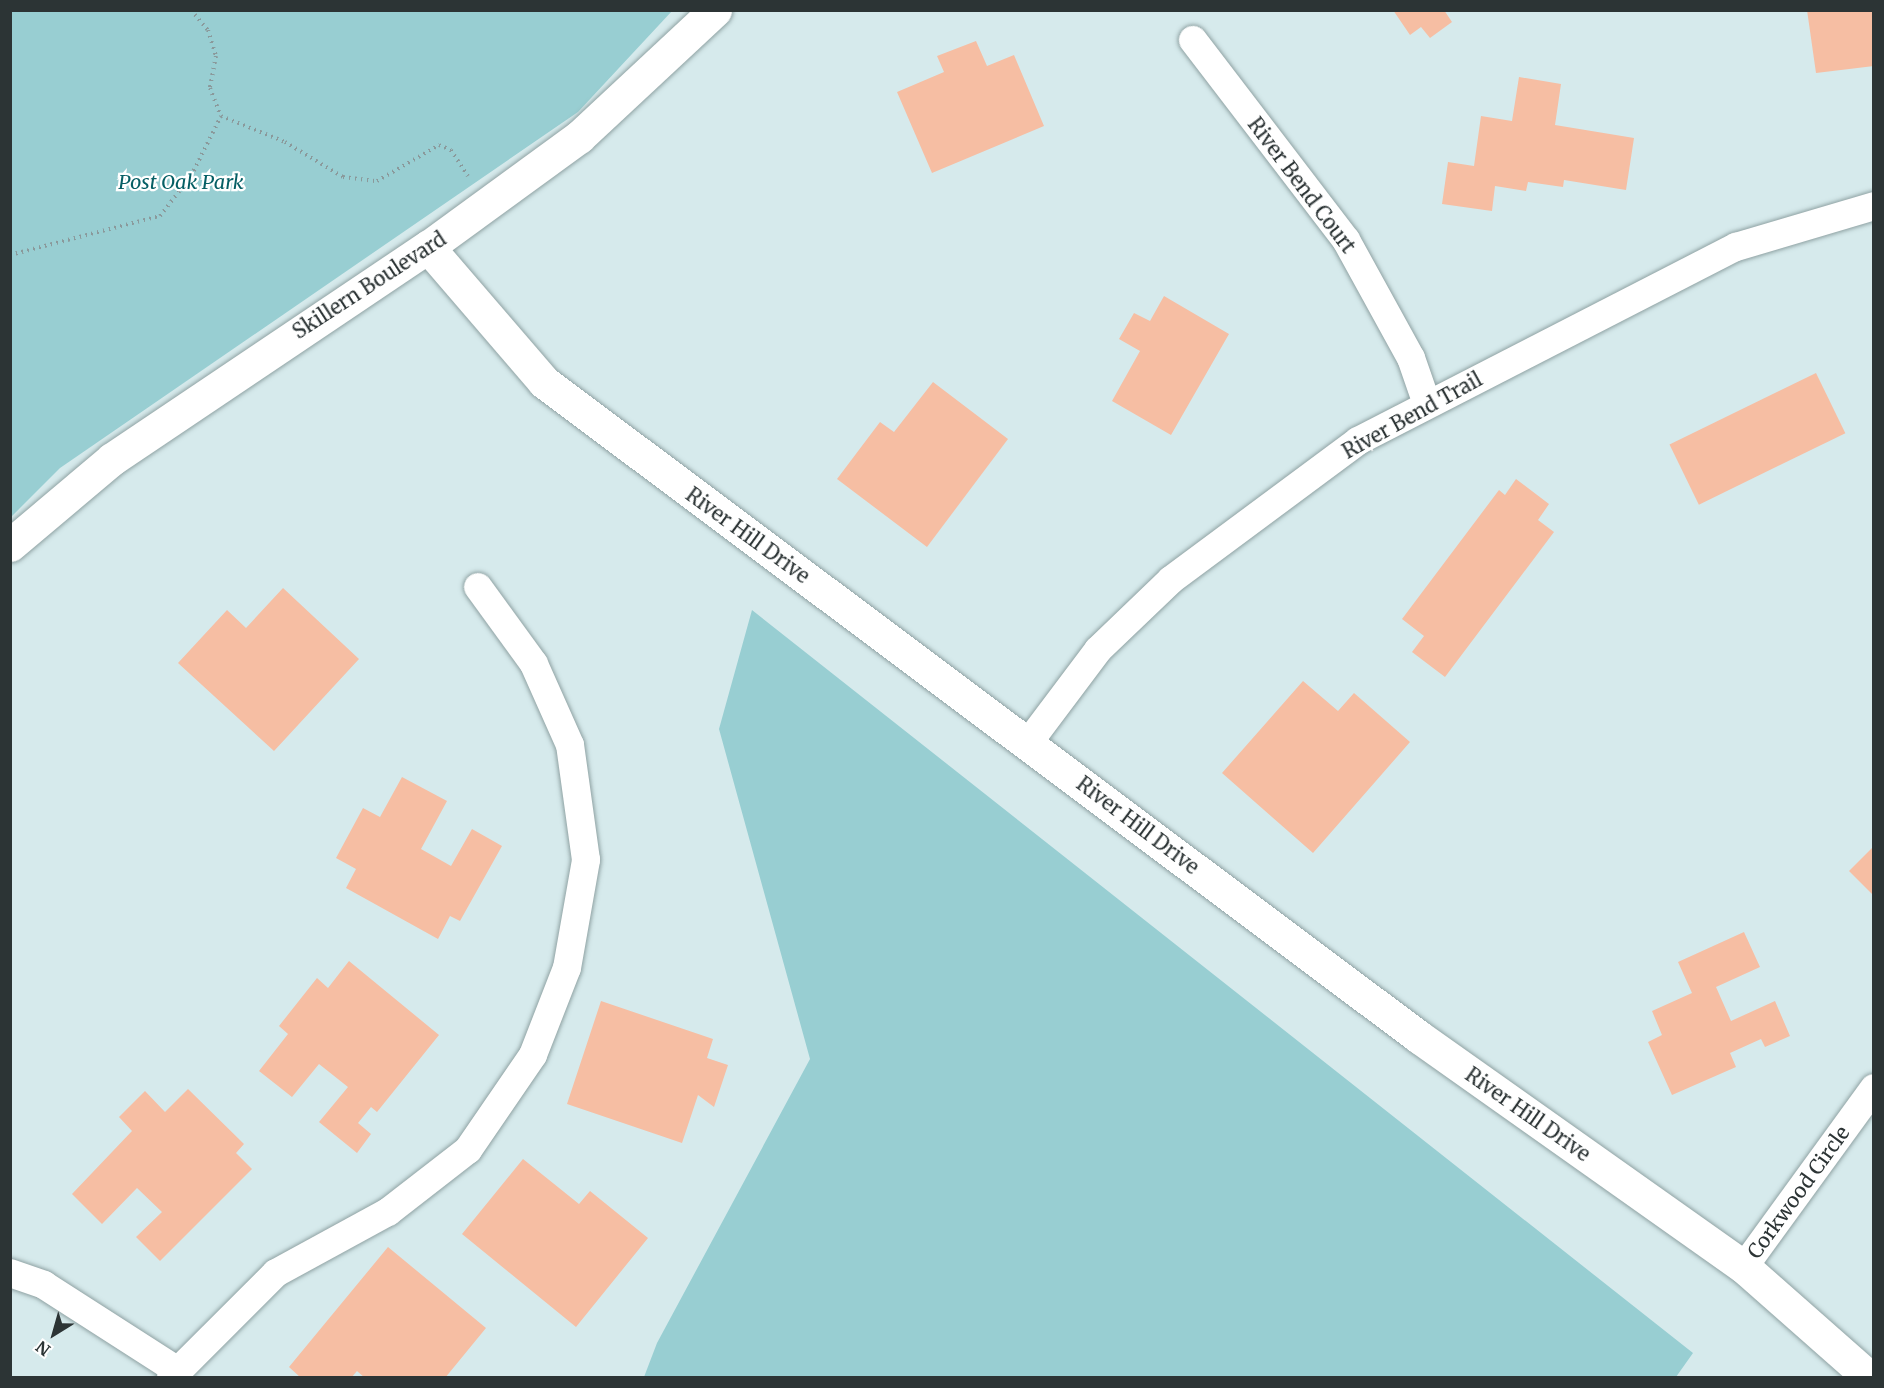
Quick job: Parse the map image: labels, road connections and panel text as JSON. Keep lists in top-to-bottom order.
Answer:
{
  "streets": {
    "street": [
      "River Bend Court",
      "Skillern Boulevard",
      "River Bend Trail",
      "River Hill Drive",
      "Corkwood Circle"
    ]
  },
  "crossings": [
    ["River Bend Court", "River Bend Trail"],
    ["Skillern Boulevard", "River Hill Drive"],
    ["River Bend Trail", "River Hill Drive"],
    ["River Hill Drive", "Corkwood Circle"]
  ],
  "parks": ["Post Oak Park"],
  "north": "bottom left"
}
